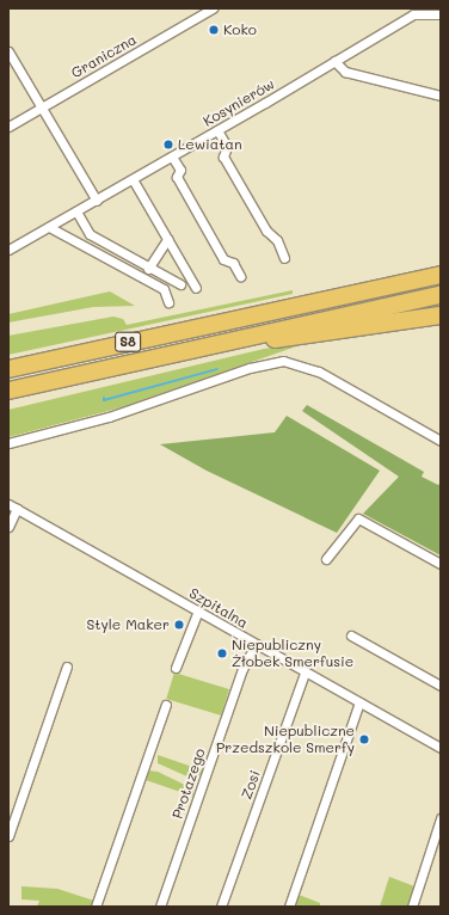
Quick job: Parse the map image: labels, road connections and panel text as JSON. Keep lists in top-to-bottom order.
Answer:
{
  "streets": {
    "highway": ["S8"],
    "street": [
      "Graniczna",
      "Kosynierów",
      "Szpitalna",
      "Protazego",
      "Zosi"
    ]
  },
  "crossings": [
    ["Szpitalna", "Protazego"],
    ["Szpitalna", "Zosi"]
  ],
  "places": [
    "Koko",
    "Lewiatan",
    "Style Maker",
    "Niepubliczny Żłobek Smerfusie",
    "Niepubliczne Przedszkole Smerfy"
  ]
}
